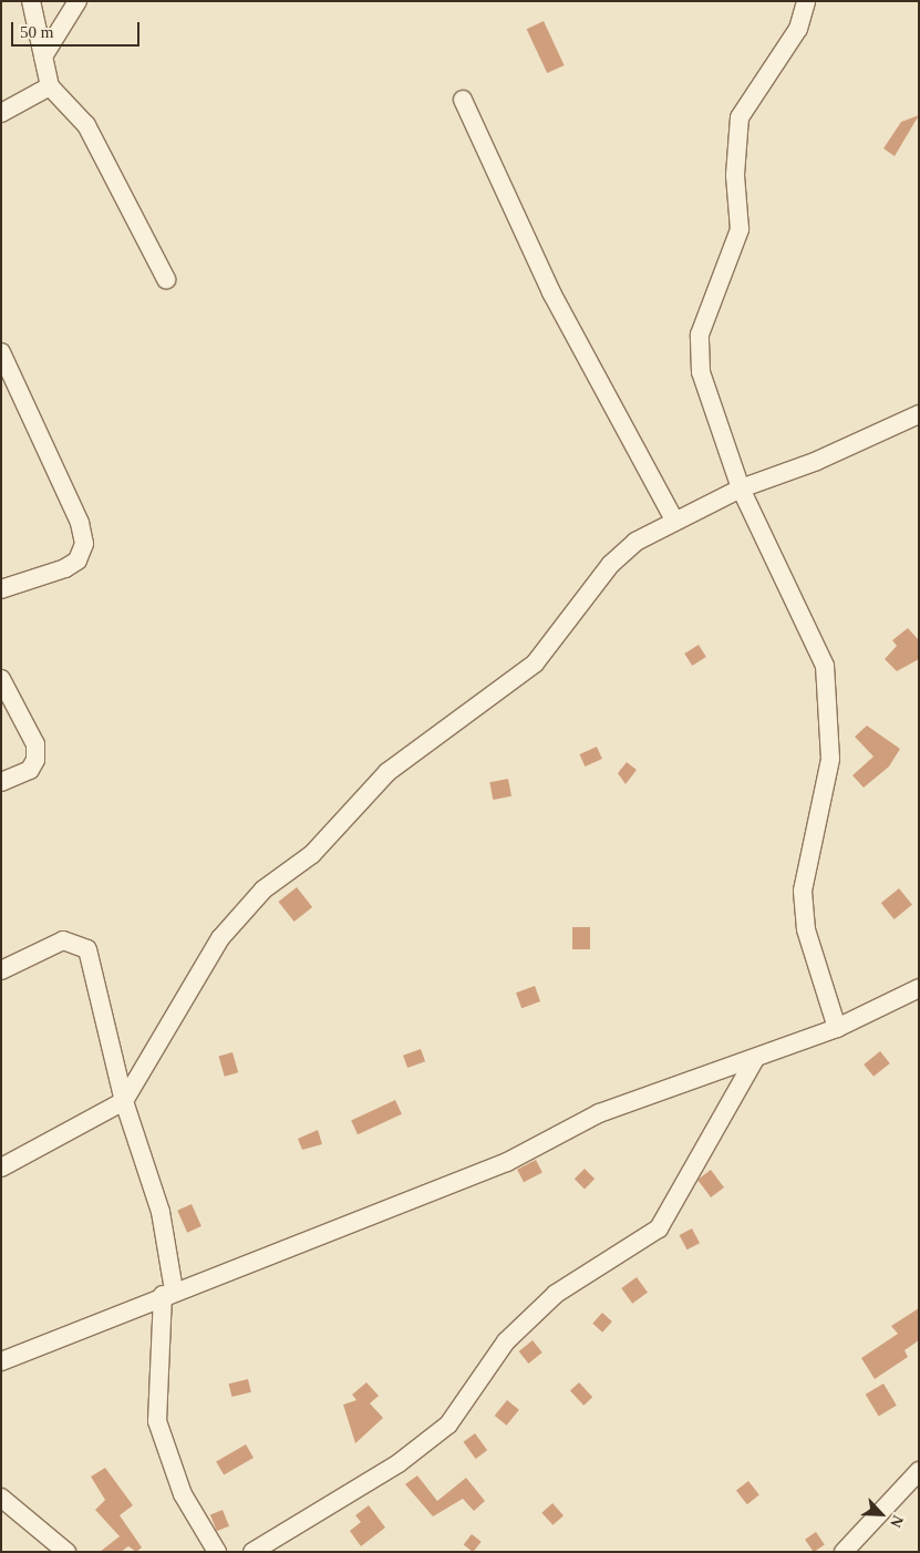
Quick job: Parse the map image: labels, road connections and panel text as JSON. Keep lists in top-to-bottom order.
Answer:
{
  "scale_bar": "50 m",
  "north": "bottom right"
}
